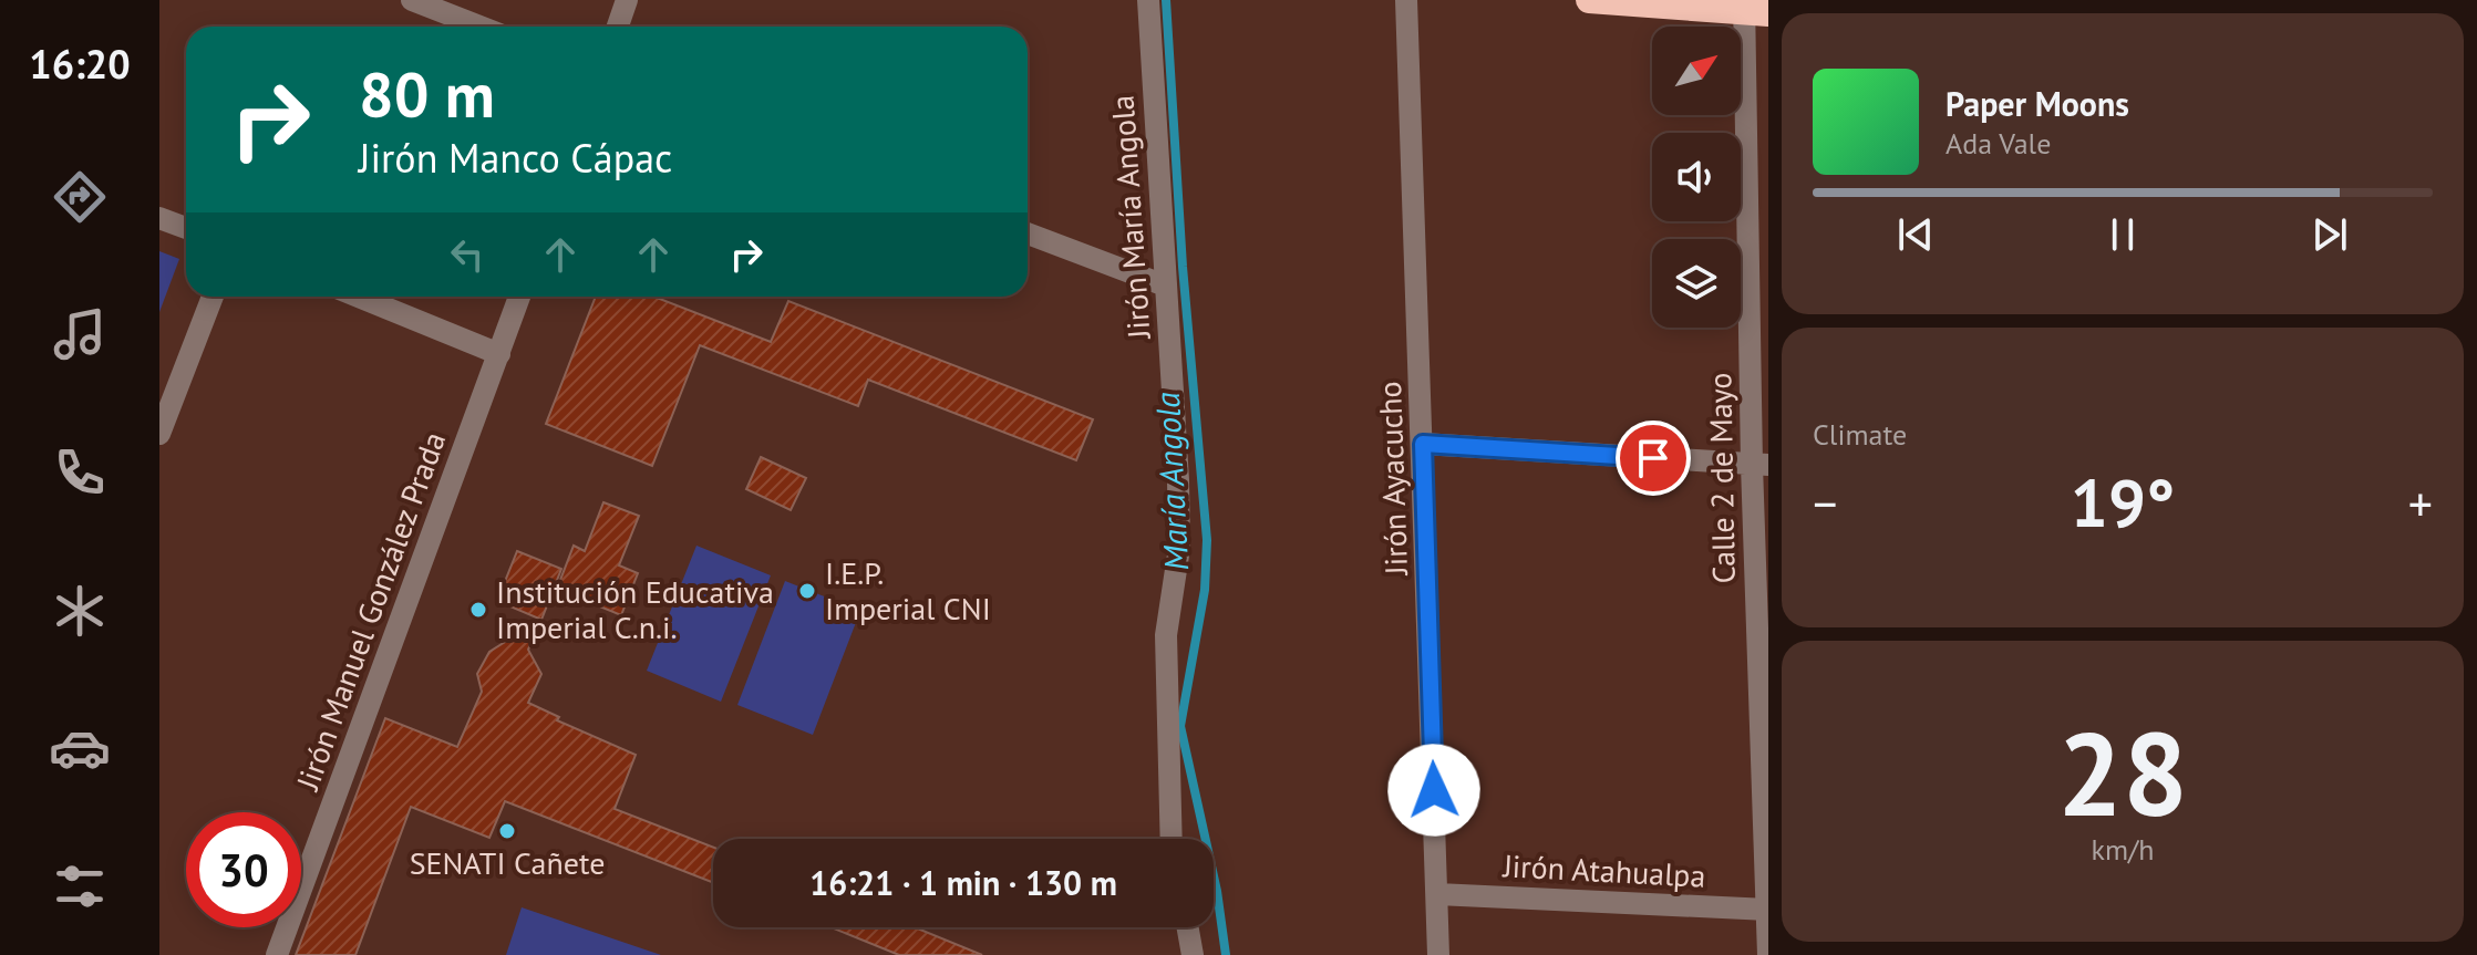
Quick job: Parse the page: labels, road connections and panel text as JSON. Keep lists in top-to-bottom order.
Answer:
{
  "streets": {
    "street": [
      "Jirón María Angola",
      "Jirón Ayacucho",
      "Calle 2 de Mayo",
      "Jirón Manuel González Prada",
      "Jirón Atahualpa"
    ]
  },
  "crossings": [
    ["Jirón Ayacucho", "Jirón Atahualpa"],
    ["Calle 2 de Mayo", "Jirón Atahualpa"]
  ],
  "water": ["María Angola"],
  "places": ["I.E.P. Imperial CNI", "Institución Educativa Imperial C.n.i.", "SENATI Cañete"],
  "north": "top right",
  "page": {
    "tabs": "16:20",
    "turn": ["80 m", "Jirón Manco Cápac"],
    "song": ["Paper Moons", "Ada Vale"],
    "tile": [
      "Climate",
      ["28", "km/h"]
    ],
    "heat": ["−", "19°", "+"],
    "limit": "30",
    "trip": "16:21 · 1 min · 130 m"
  }
}
